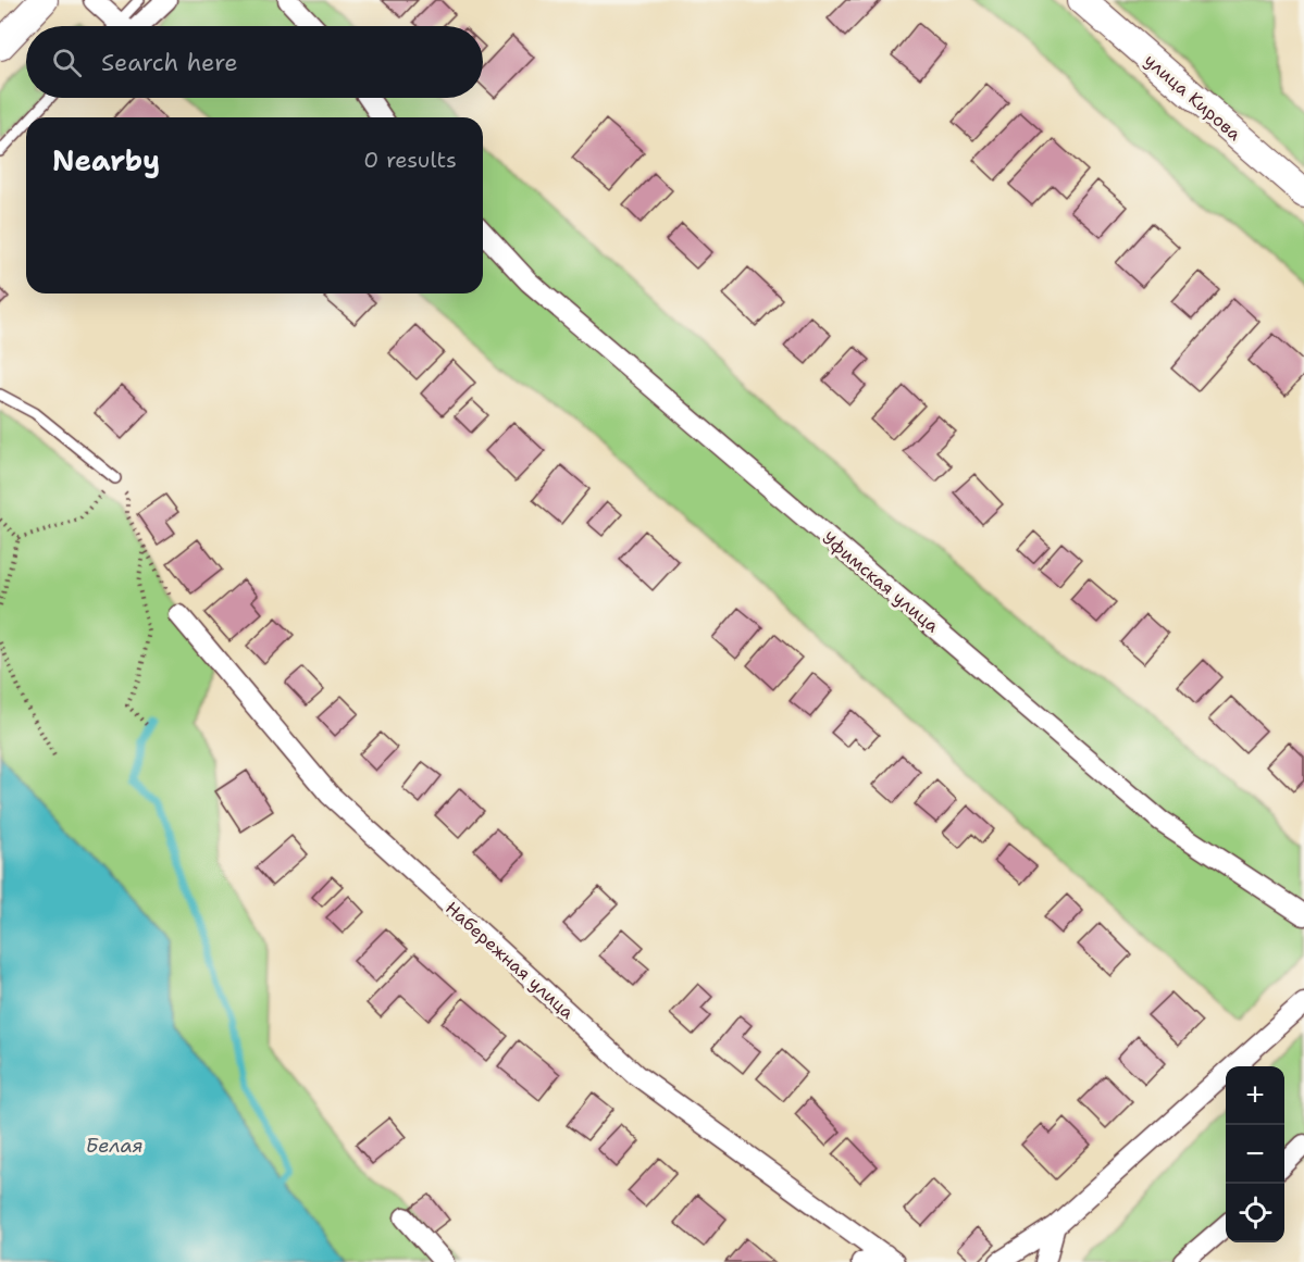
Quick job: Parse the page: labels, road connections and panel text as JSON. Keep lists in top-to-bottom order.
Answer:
{
  "streets": {
    "main road": ["улица Кирова"],
    "street": ["Уфимская улица", "Набережная улица"]
  },
  "water": ["Белая"],
  "page": {
    "search": "Search here",
    "heading": ["Nearby", "0 results"],
    "map_buttons": ["+", "−"]
  }
}
